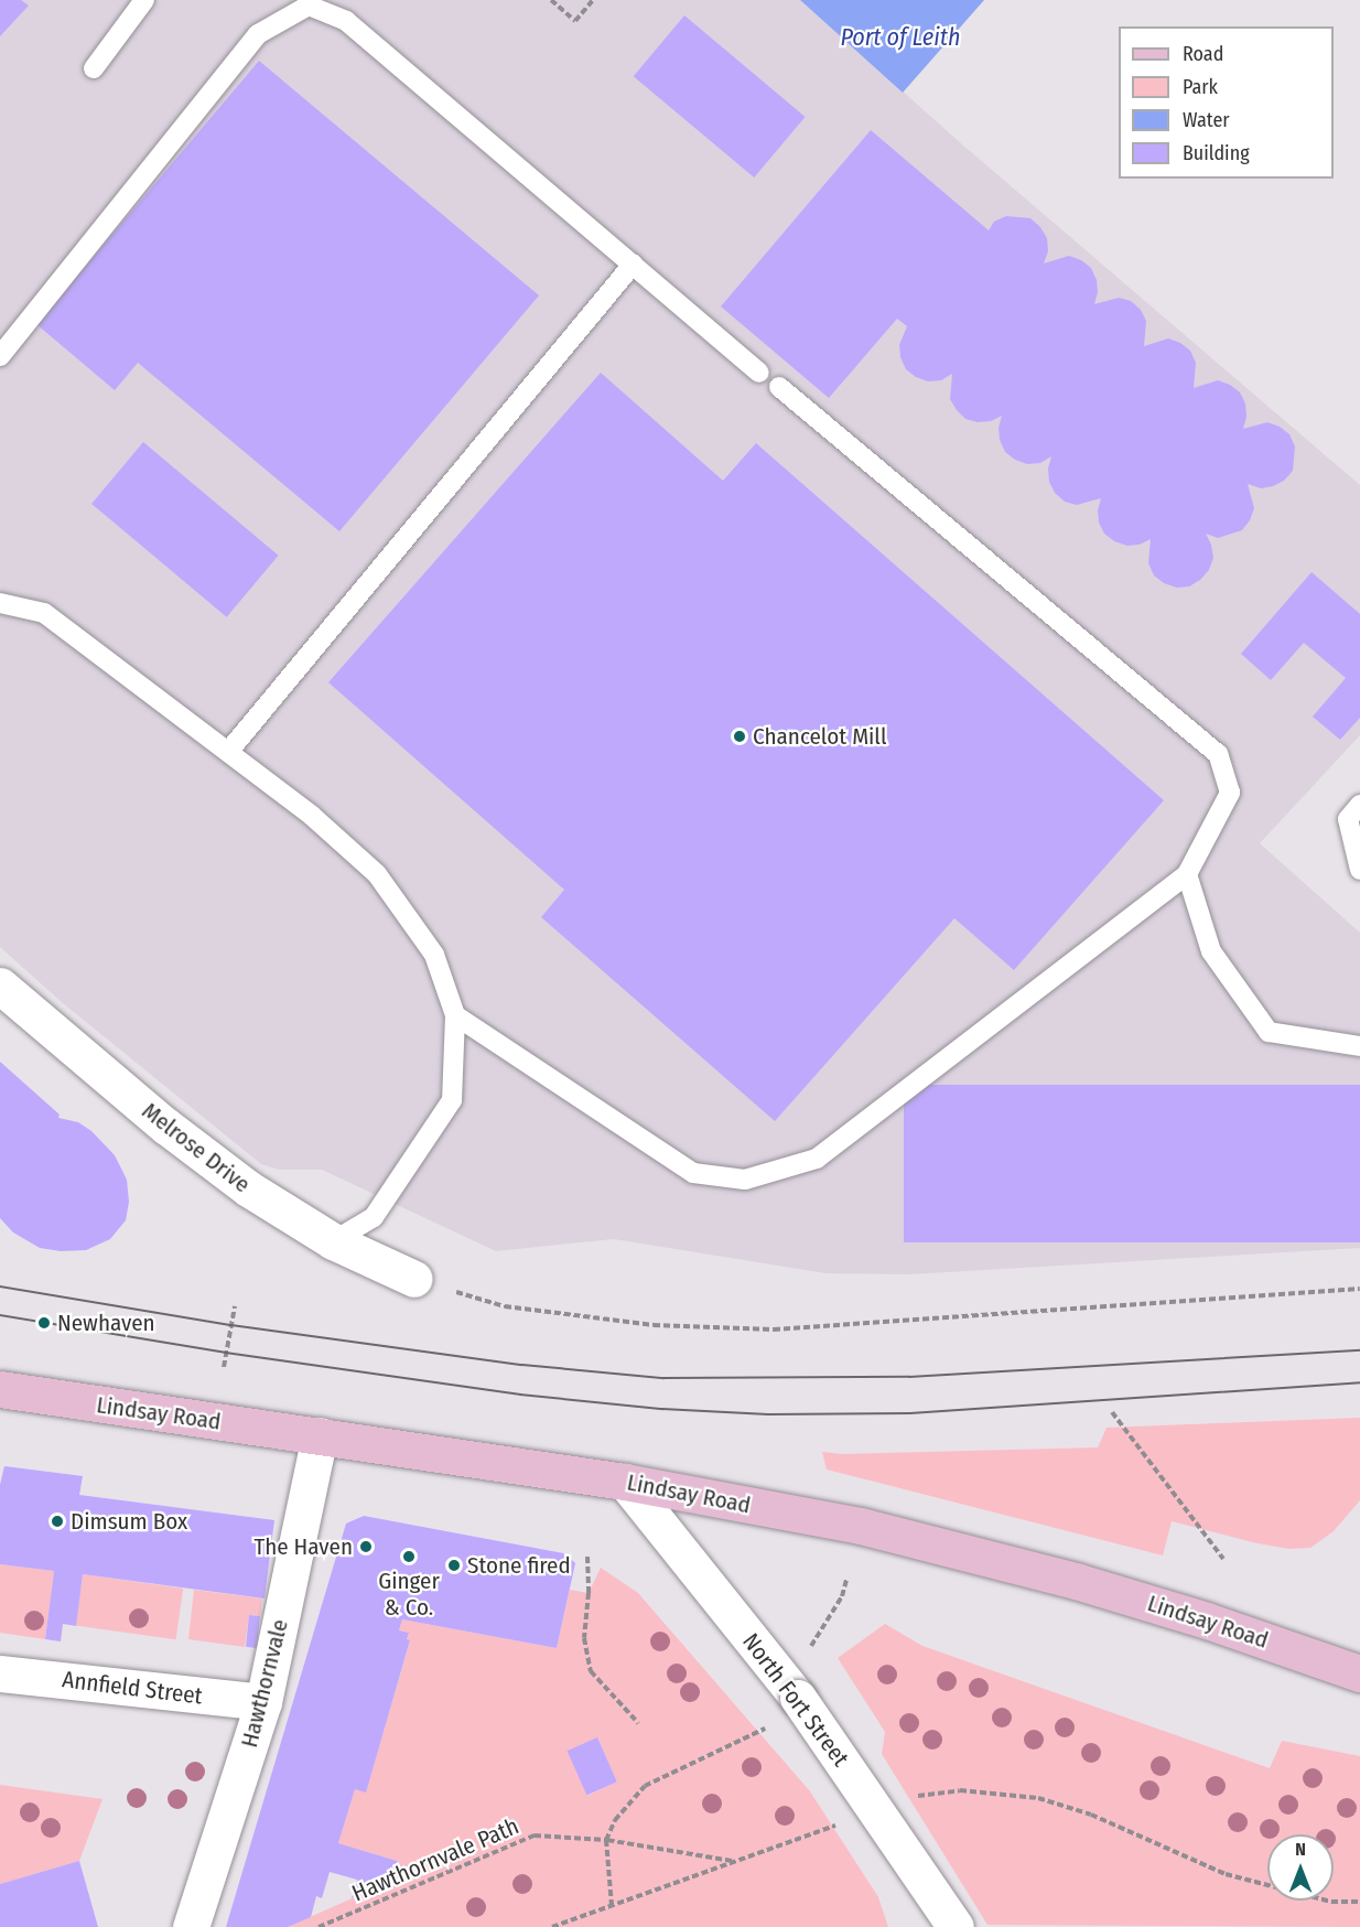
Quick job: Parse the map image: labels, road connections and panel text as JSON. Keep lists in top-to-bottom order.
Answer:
{
  "streets": {
    "main road": ["Lindsay Road"],
    "street": [
      "Melrose Drive",
      "Hawthornvale",
      "Annfield Street",
      "North Fort Street"
    ],
    "path": ["Hawthornvale Path"]
  },
  "crossings": [
    ["Lindsay Road", "Hawthornvale"],
    ["Lindsay Road", "North Fort Street"],
    ["Hawthornvale", "Annfield Street"]
  ],
  "water": ["Port of Leith"],
  "places": [
    "Chancelot Mill",
    "Newhaven",
    "Dimsum Box",
    "The Haven",
    "Ginger & Co.",
    "Stone fired"
  ],
  "legend": [
    "Road",
    "Park",
    "Water",
    "Building"
  ],
  "north": "top"
}
